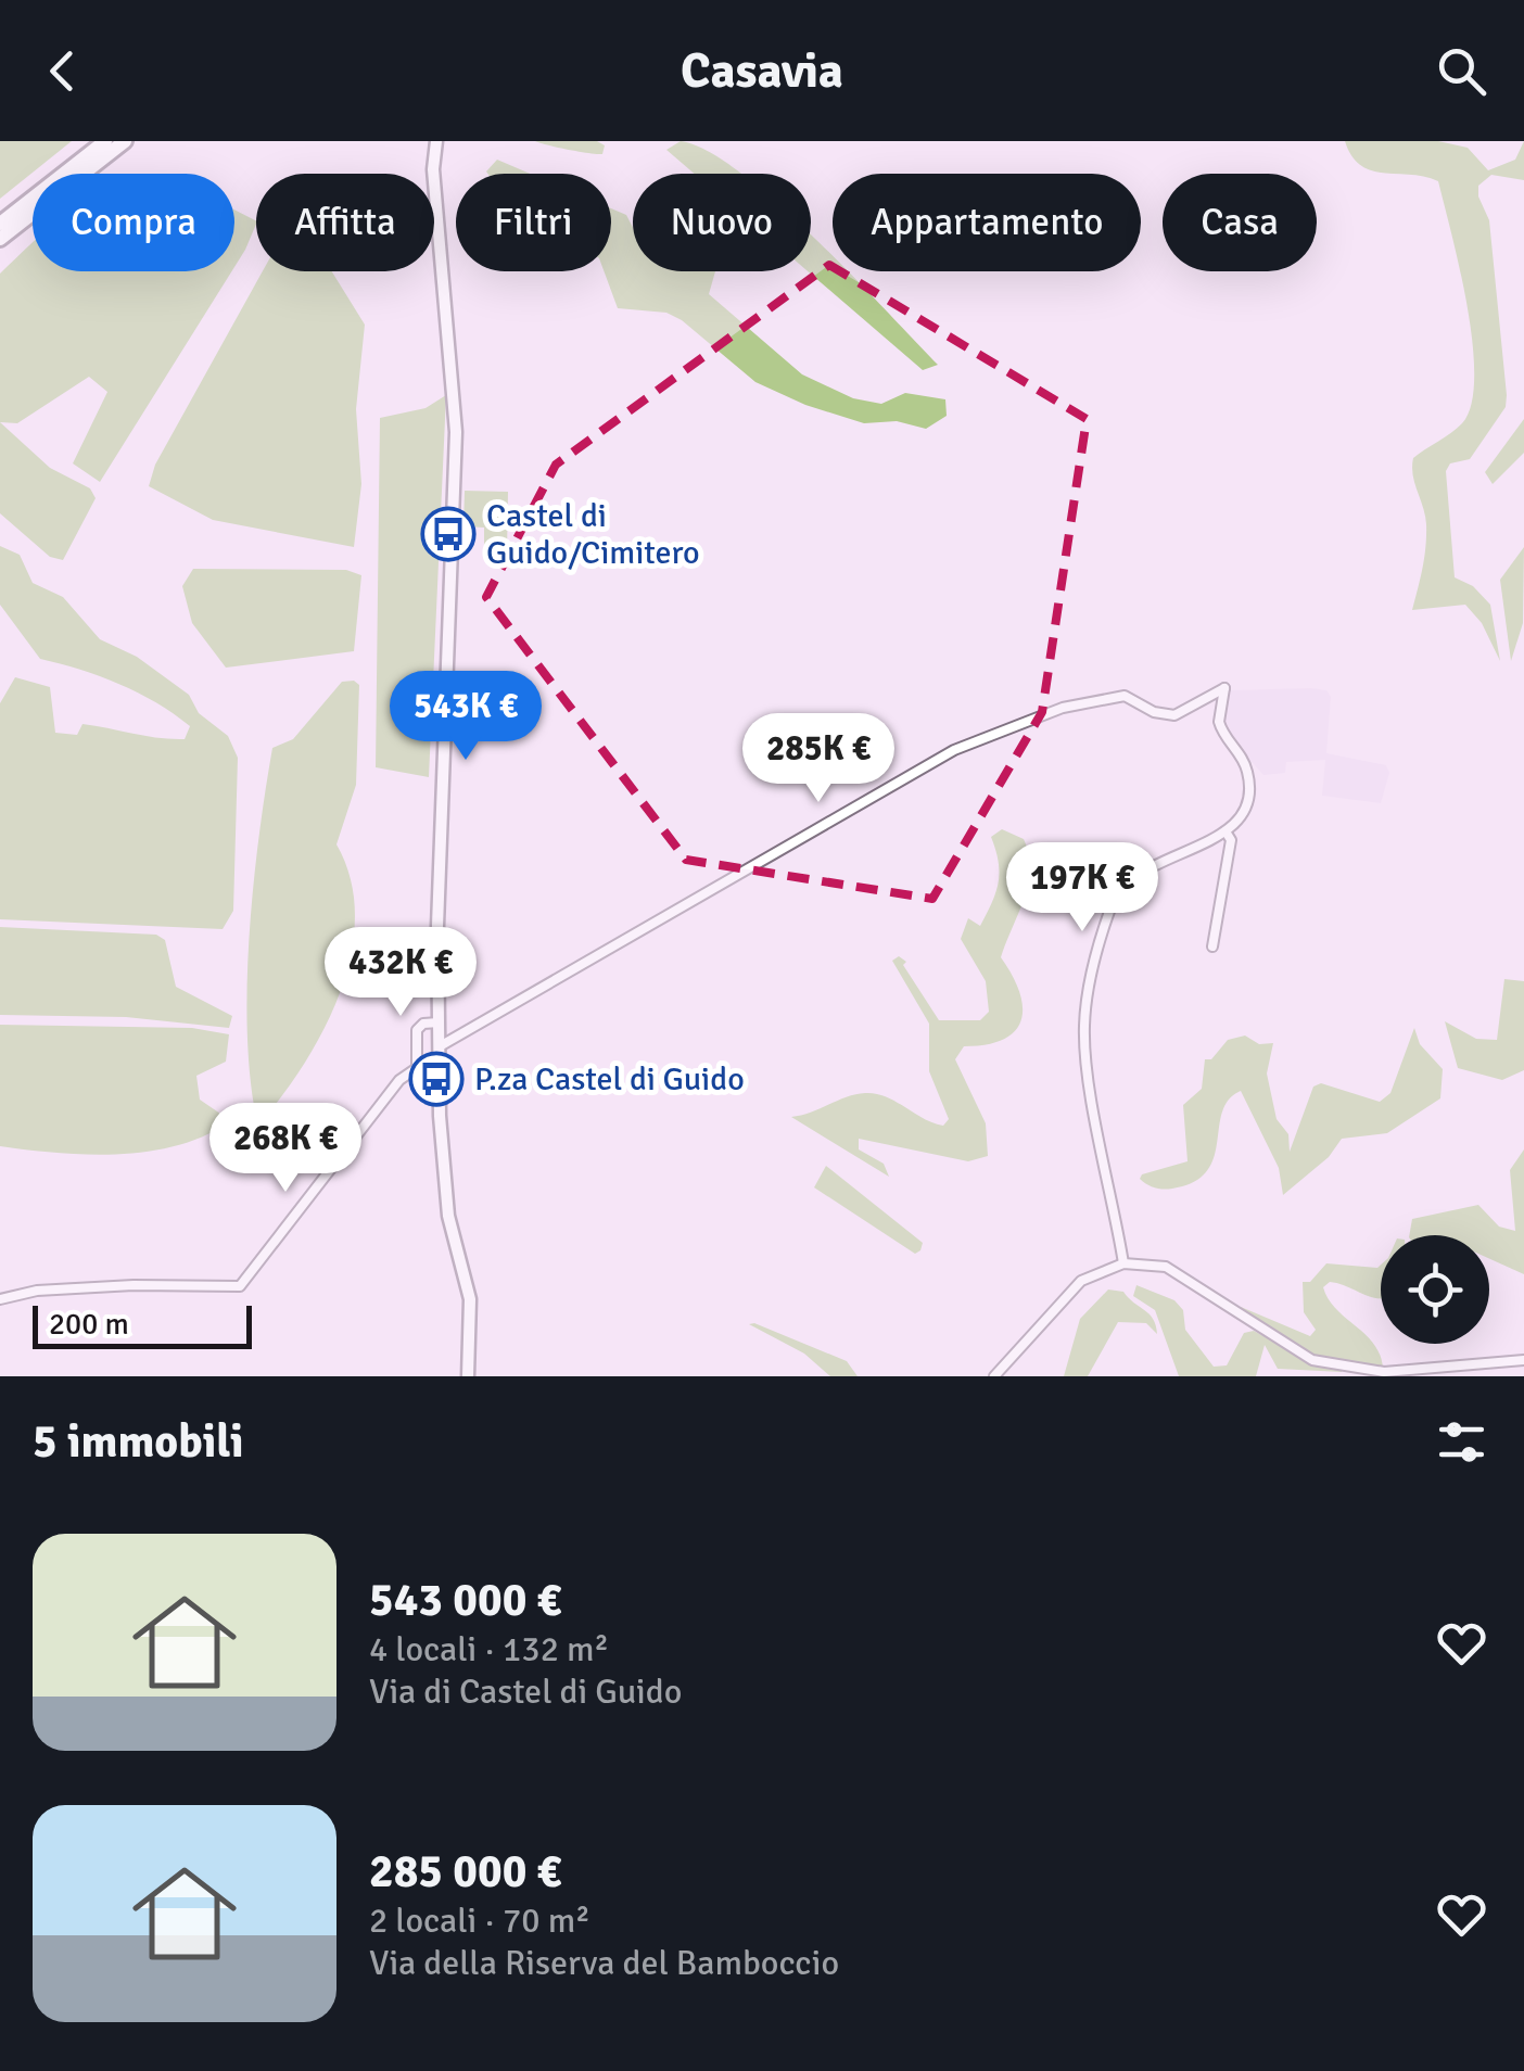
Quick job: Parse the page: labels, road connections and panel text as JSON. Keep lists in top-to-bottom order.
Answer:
{
  "places": {
    "bus stop": ["Castel di Guido/Cimitero", "P.za Castel di Guido"]
  },
  "scale_bar": "200 m",
  "page": {
    "header": "Casavia",
    "chip": [
      "Compra",
      "Affitta",
      "Filtri",
      "Nuovo",
      "Appartamento",
      "Casa"
    ],
    "price": [
      "543K €",
      "285K €",
      "197K €",
      "432K €",
      "268K €"
    ],
    "scale": "200 m",
    "heading": "5 immobili",
    "list": [
      {
        "name": "543 000 €",
        "note": "4 locali · 132 m² · Via di Castel di Guido"
      },
      {
        "name": "285 000 €",
        "note": "2 locali · 70 m² · Via della Riserva del Bamboccio"
      }
    ]
  }
}
